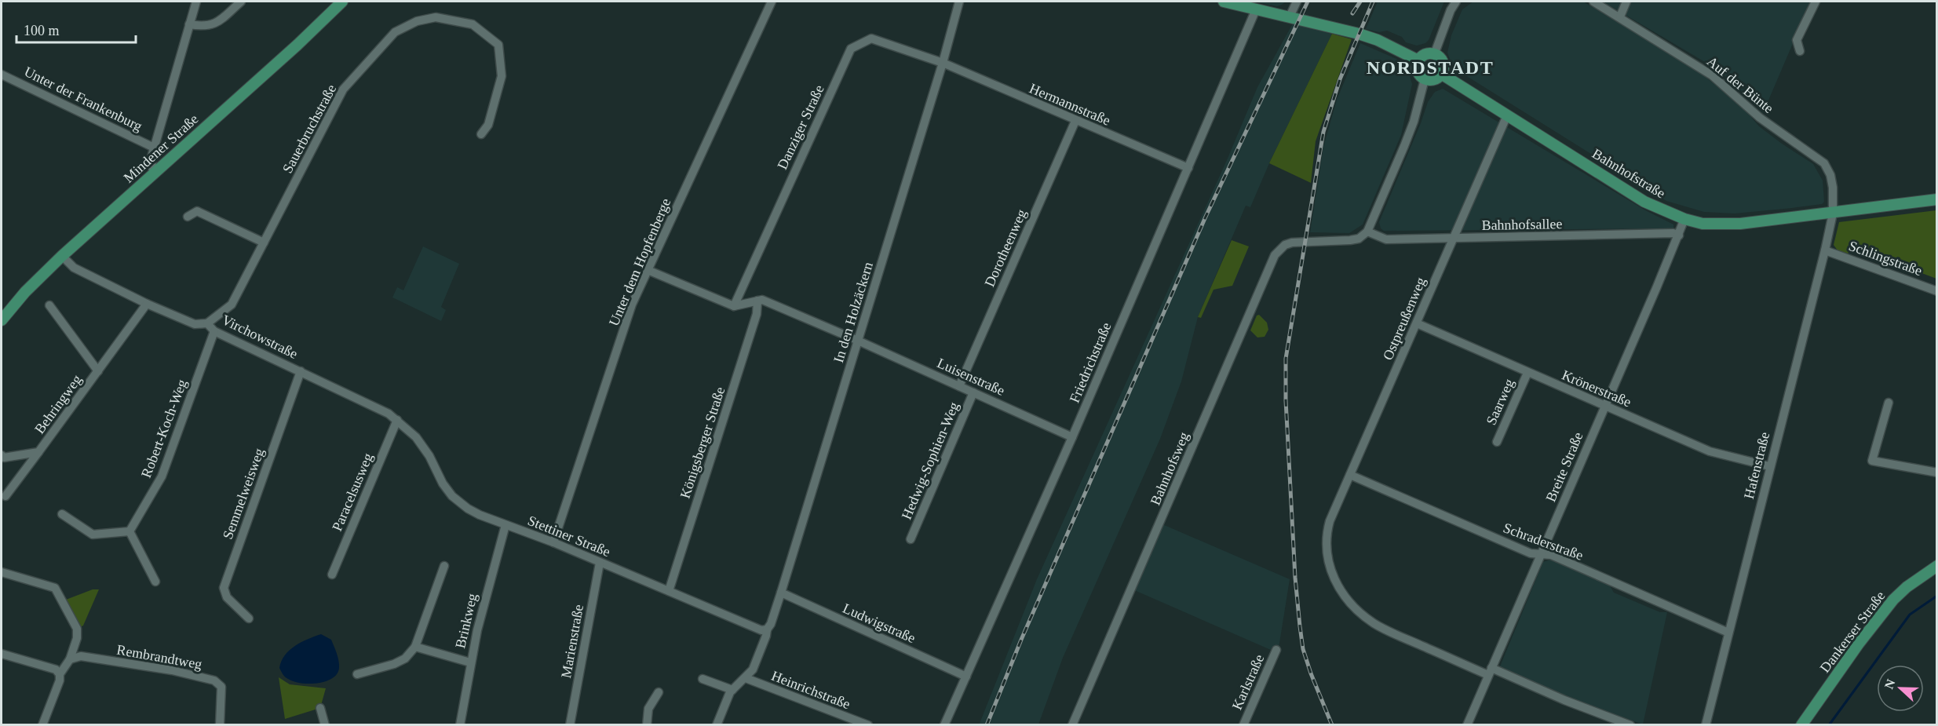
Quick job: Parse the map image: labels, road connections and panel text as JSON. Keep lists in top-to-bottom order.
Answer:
{
  "streets": {
    "main road": ["Mindener Straße", "Bahnhofstraße", "Dankerser Straße"],
    "street": [
      "Auf der Bünte",
      "Unter der Frankenburg",
      "Hermannstraße",
      "Danziger Straße",
      "Sauerbruchstraße",
      "Bahnhofsallee",
      "Dorotheenweg",
      "Schlingstraße",
      "Unter dem Hopfenberge",
      "In den Holzäckern",
      "Ostpreußenweg",
      "Virchowstraße",
      "Friedrichstraße",
      "Luisenstraße",
      "Krönerstraße",
      "Saarweg",
      "Behringweg",
      "Robert-Koch-Weg",
      "Königsberger Straße",
      "Hedwig-Sophien-Weg",
      "Hafenstraße",
      "Breite Straße",
      "Bahnhofsweg",
      "Paracelsusweg",
      "Semmelweisweg",
      "Stettiner Straße",
      "Schraderstraße",
      "Brinkweg",
      "Ludwigstraße",
      "Marienstraße",
      "Rembrandtweg",
      "Karlstraße",
      "Heinrichstraße"
    ]
  },
  "crossings": [
    ["Auf der Bünte", "Bahnhofstraße"],
    ["Auf der Bünte", "Hafenstraße"],
    ["Hermannstraße", "Danziger Straße"],
    ["Hermannstraße", "Dorotheenweg"],
    ["Hermannstraße", "In den Holzäckern"],
    ["Hermannstraße", "Friedrichstraße"],
    ["Danziger Straße", "In den Holzäckern"],
    ["Sauerbruchstraße", "Virchowstraße"],
    ["Mindener Straße", "Virchowstraße"],
    ["Bahnhofstraße", "Ostpreußenweg"],
    ["Bahnhofstraße", "Hafenstraße"],
    ["Bahnhofstraße", "Breite Straße"],
    ["Bahnhofsallee", "Ostpreußenweg"],
    ["Bahnhofsallee", "Breite Straße"],
    ["Bahnhofsallee", "Bahnhofsweg"],
    ["Dorotheenweg", "Luisenstraße"],
    ["Schlingstraße", "Hafenstraße"],
    ["Unter dem Hopfenberge", "Stettiner Straße"],
    ["In den Holzäckern", "Luisenstraße"],
    ["In den Holzäckern", "Stettiner Straße"],
    ["In den Holzäckern", "Ludwigstraße"],
    ["In den Holzäckern", "Heinrichstraße"],
    ["Ostpreußenweg", "Krönerstraße"],
    ["Ostpreußenweg", "Breite Straße"],
    ["Ostpreußenweg", "Schraderstraße"],
    ["Virchowstraße", "Behringweg"],
    ["Virchowstraße", "Robert-Koch-Weg"],
    ["Virchowstraße", "Paracelsusweg"],
    ["Virchowstraße", "Semmelweisweg"],
    ["Virchowstraße", "Stettiner Straße"],
    ["Friedrichstraße", "Luisenstraße"],
    ["Friedrichstraße", "Ludwigstraße"],
    ["Luisenstraße", "Königsberger Straße"],
    ["Luisenstraße", "Hedwig-Sophien-Weg"],
    ["Krönerstraße", "Saarweg"],
    ["Krönerstraße", "Hafenstraße"],
    ["Krönerstraße", "Breite Straße"],
    ["Königsberger Straße", "Stettiner Straße"],
    ["Hafenstraße", "Schraderstraße"],
    ["Breite Straße", "Schraderstraße"],
    ["Paracelsusweg", "Stettiner Straße"],
    ["Stettiner Straße", "Brinkweg"],
    ["Stettiner Straße", "Marienstraße"]
  ],
  "districts": ["NORDSTADT"],
  "scale_bar": "100 m",
  "north": "left"
}
